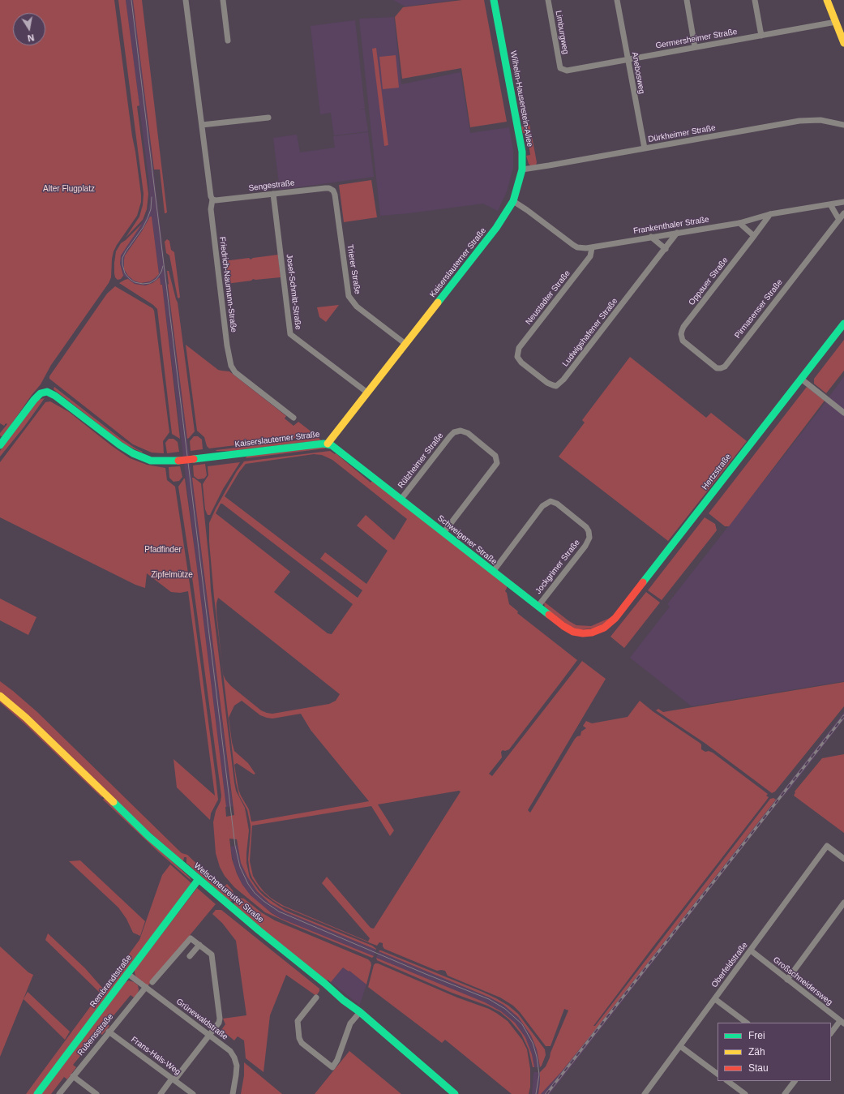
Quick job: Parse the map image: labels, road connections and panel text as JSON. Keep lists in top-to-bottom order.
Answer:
{
  "streets": {
    "main road": [
      "Wilhelm-Hausenstein-Allee",
      "Kaiserslauterner Straße",
      "Hertzstraße",
      "Schweigener Straße",
      "Welschneureuter Straße",
      "Rembrandtstraße"
    ],
    "street": [
      "Limburgweg",
      "Germersheimer Straße",
      "Anebosweg",
      "Dürkheimer Straße",
      "Sengestraße",
      "Frankenthaler Straße",
      "Trierer Straße",
      "Oppauer Straße",
      "Friedrich-Naumann-Straße",
      "Josef-Schmitt-Straße",
      "Neustadter Straße",
      "Pirmasenser Straße",
      "Ludwigshafener Straße",
      "Rülzheimer Straße",
      "Jockgrimer Straße",
      "Oberfeldstraße",
      "Großschneidersweg",
      "Grünewaldstraße",
      "Rubensstraße",
      "Frans-Hals-Weg"
    ]
  },
  "crossings": [
    ["Limburgweg", "Germersheimer Straße"],
    ["Germersheimer Straße", "Anebosweg"],
    ["Anebosweg", "Dürkheimer Straße"],
    ["Wilhelm-Hausenstein-Allee", "Dürkheimer Straße"],
    ["Wilhelm-Hausenstein-Allee", "Frankenthaler Straße"],
    ["Wilhelm-Hausenstein-Allee", "Kaiserslauterner Straße"],
    ["Sengestraße", "Trierer Straße"],
    ["Sengestraße", "Friedrich-Naumann-Straße"],
    ["Sengestraße", "Josef-Schmitt-Straße"],
    ["Frankenthaler Straße", "Kaiserslauterner Straße"],
    ["Frankenthaler Straße", "Oppauer Straße"],
    ["Frankenthaler Straße", "Neustadter Straße"],
    ["Frankenthaler Straße", "Ludwigshafener Straße"],
    ["Kaiserslauterner Straße", "Trierer Straße"],
    ["Kaiserslauterner Straße", "Josef-Schmitt-Straße"],
    ["Kaiserslauterner Straße", "Schweigener Straße"],
    ["Oppauer Straße", "Pirmasenser Straße"],
    ["Neustadter Straße", "Ludwigshafener Straße"],
    ["Rülzheimer Straße", "Schweigener Straße"],
    ["Hertzstraße", "Schweigener Straße"],
    ["Schweigener Straße", "Jockgrimer Straße"],
    ["Welschneureuter Straße", "Rembrandtstraße"],
    ["Oberfeldstraße", "Großschneidersweg"],
    ["Rembrandtstraße", "Grünewaldstraße"],
    ["Grünewaldstraße", "Rubensstraße"],
    ["Rubensstraße", "Frans-Hals-Weg"]
  ],
  "parks": ["Alter Flugplatz", "Pfadfinder", "Zipfelmütze"],
  "legend": ["Frei", "Zäh", "Stau"],
  "north": "bottom"
}
